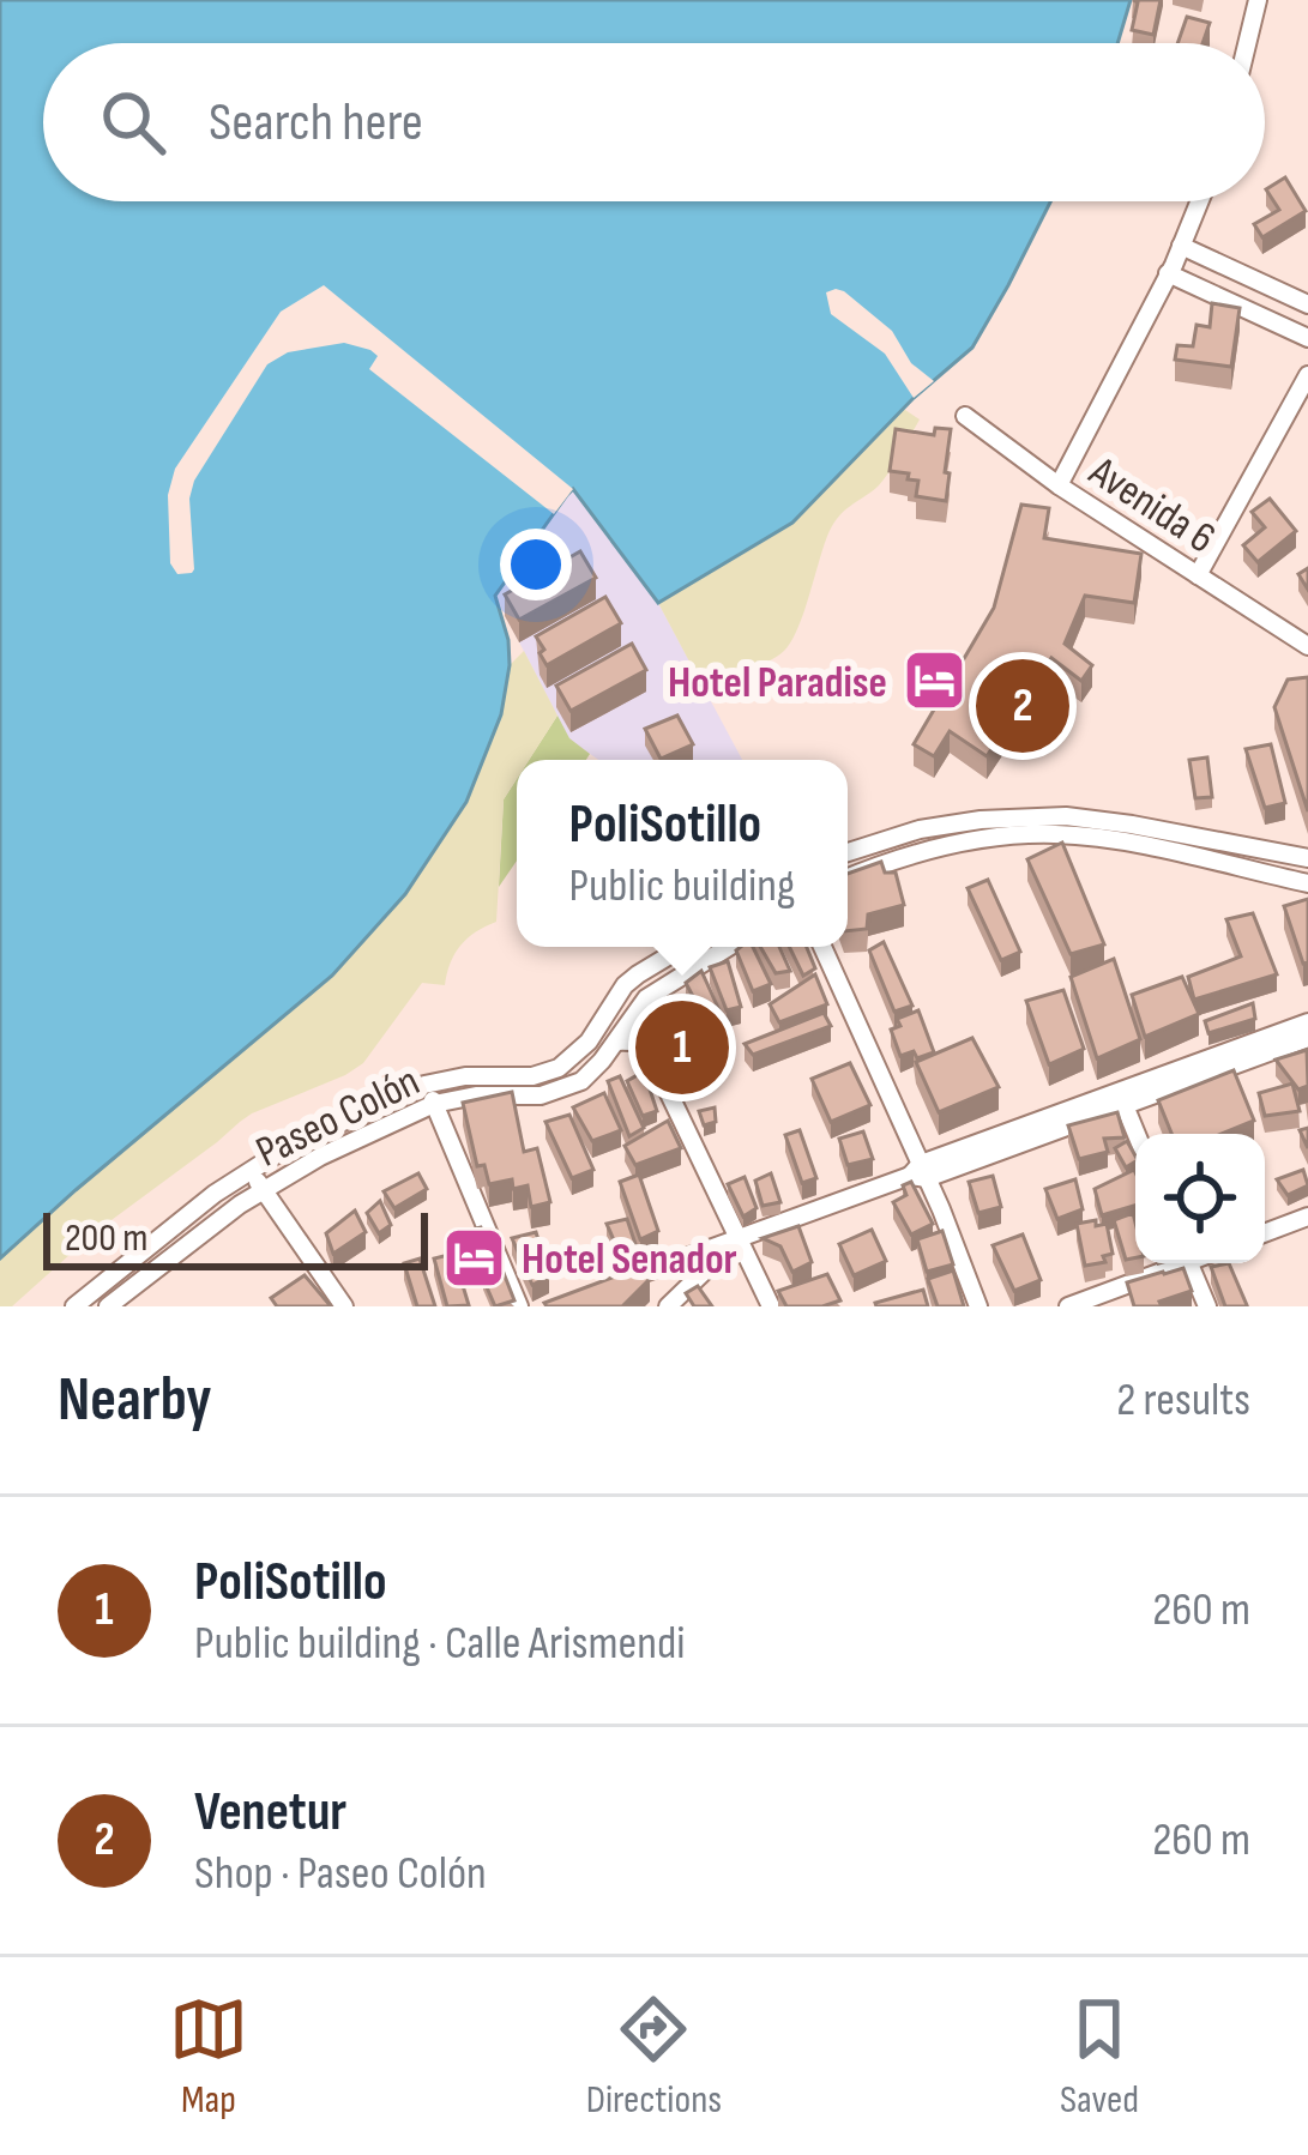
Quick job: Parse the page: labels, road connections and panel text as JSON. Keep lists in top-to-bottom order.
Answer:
{
  "streets": {
    "street": ["Avenida 6", "Paseo Colón"]
  },
  "places": {
    "hotel": ["Hotel Paradise", "Hotel Senador"]
  },
  "scale_bar": "200 m",
  "page": {
    "search": "Search here",
    "pins": ["2", "1"],
    "popup": ["PoliSotillo", "Public building"],
    "scale": "200 m",
    "heading": ["Nearby", "2 results"],
    "list": [
      {
        "mark": "1",
        "name": "PoliSotillo",
        "note": "Public building · Calle Arismendi",
        "value": "260 m"
      },
      {
        "mark": "2",
        "name": "Venetur",
        "note": "Shop · Paseo Colón",
        "value": "260 m"
      }
    ],
    "nav": ["Map", "Directions", "Saved"]
  }
}
